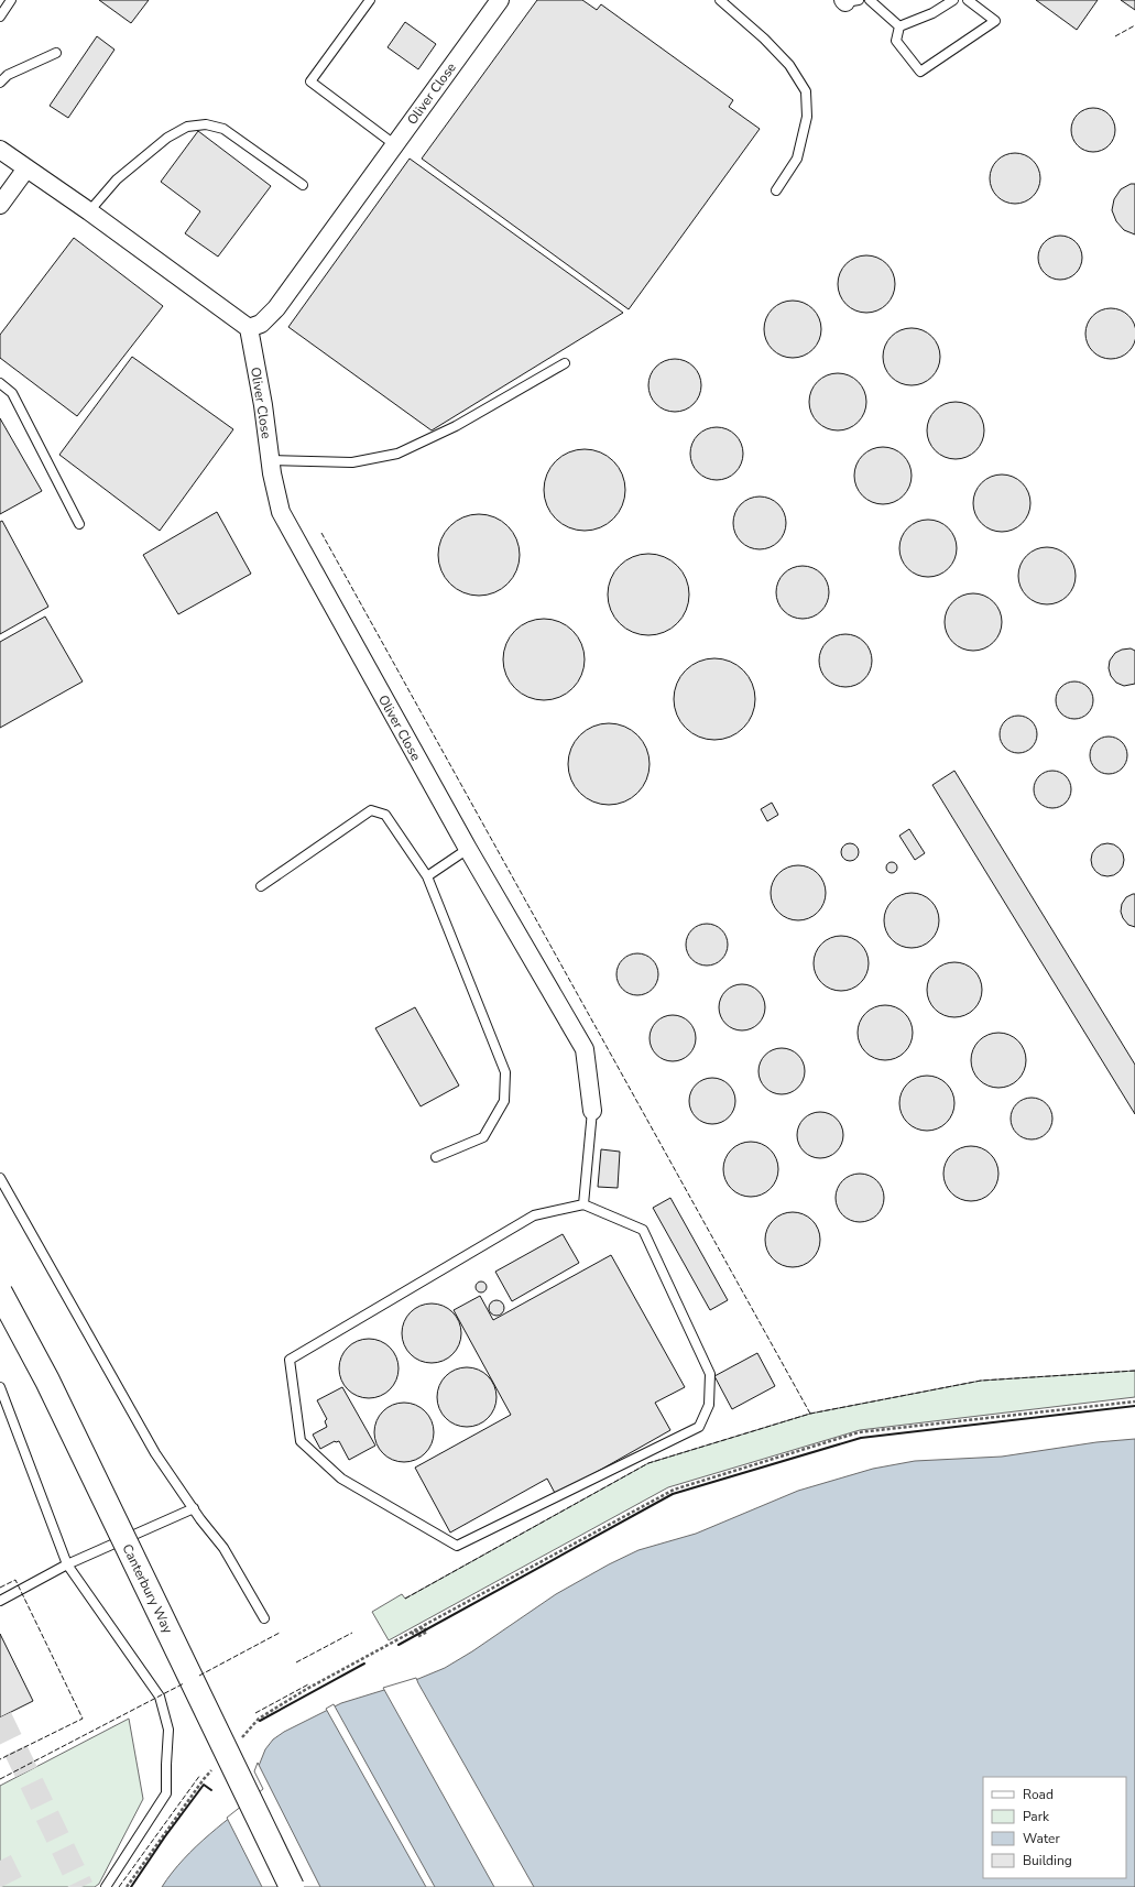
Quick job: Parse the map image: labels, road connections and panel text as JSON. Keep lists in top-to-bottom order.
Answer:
{
  "streets": {
    "highway": ["Canterbury Way"],
    "street": ["Oliver Close"]
  },
  "legend": [
    "Road",
    "Park",
    "Water",
    "Building"
  ]
}
